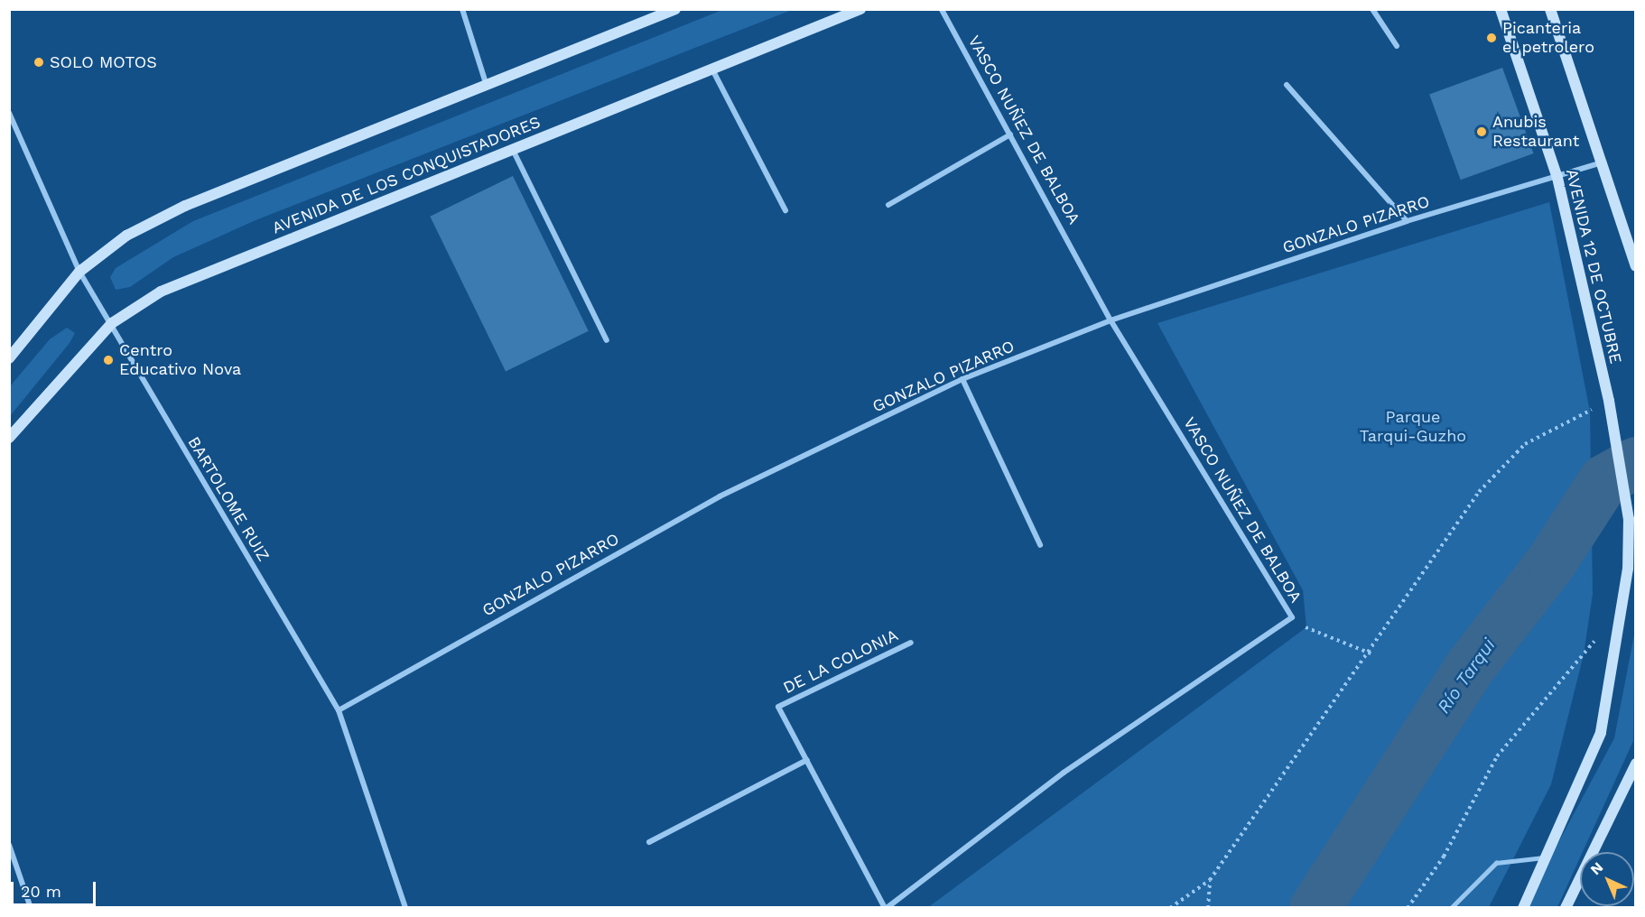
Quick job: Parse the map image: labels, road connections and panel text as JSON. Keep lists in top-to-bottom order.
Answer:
{
  "streets": {
    "main road": ["AVENIDA DE LOS CONQUISTADORES", "AVENIDA 12 DE OCTUBRE"],
    "street": [
      "VASCO NUÑEZ DE BALBOA",
      "GONZALO PIZARRO",
      "BARTOLOME RUIZ",
      "DE LA COLONIA"
    ]
  },
  "crossings": [
    ["VASCO NUÑEZ DE BALBOA", "GONZALO PIZARRO"],
    ["VASCO NUÑEZ DE BALBOA", "DE LA COLONIA"],
    ["AVENIDA DE LOS CONQUISTADORES", "BARTOLOME RUIZ"],
    ["GONZALO PIZARRO", "AVENIDA 12 DE OCTUBRE"],
    ["GONZALO PIZARRO", "BARTOLOME RUIZ"]
  ],
  "water": ["Río Tarqui"],
  "parks": ["Parque Tarqui-Guzho"],
  "places": [
    "Picanteria el petrolero",
    "SOLO MOTOS",
    "Anubis Restaurant",
    "Centro Educativo Nova"
  ],
  "scale_bar": "20 m",
  "north": "top left"
}
